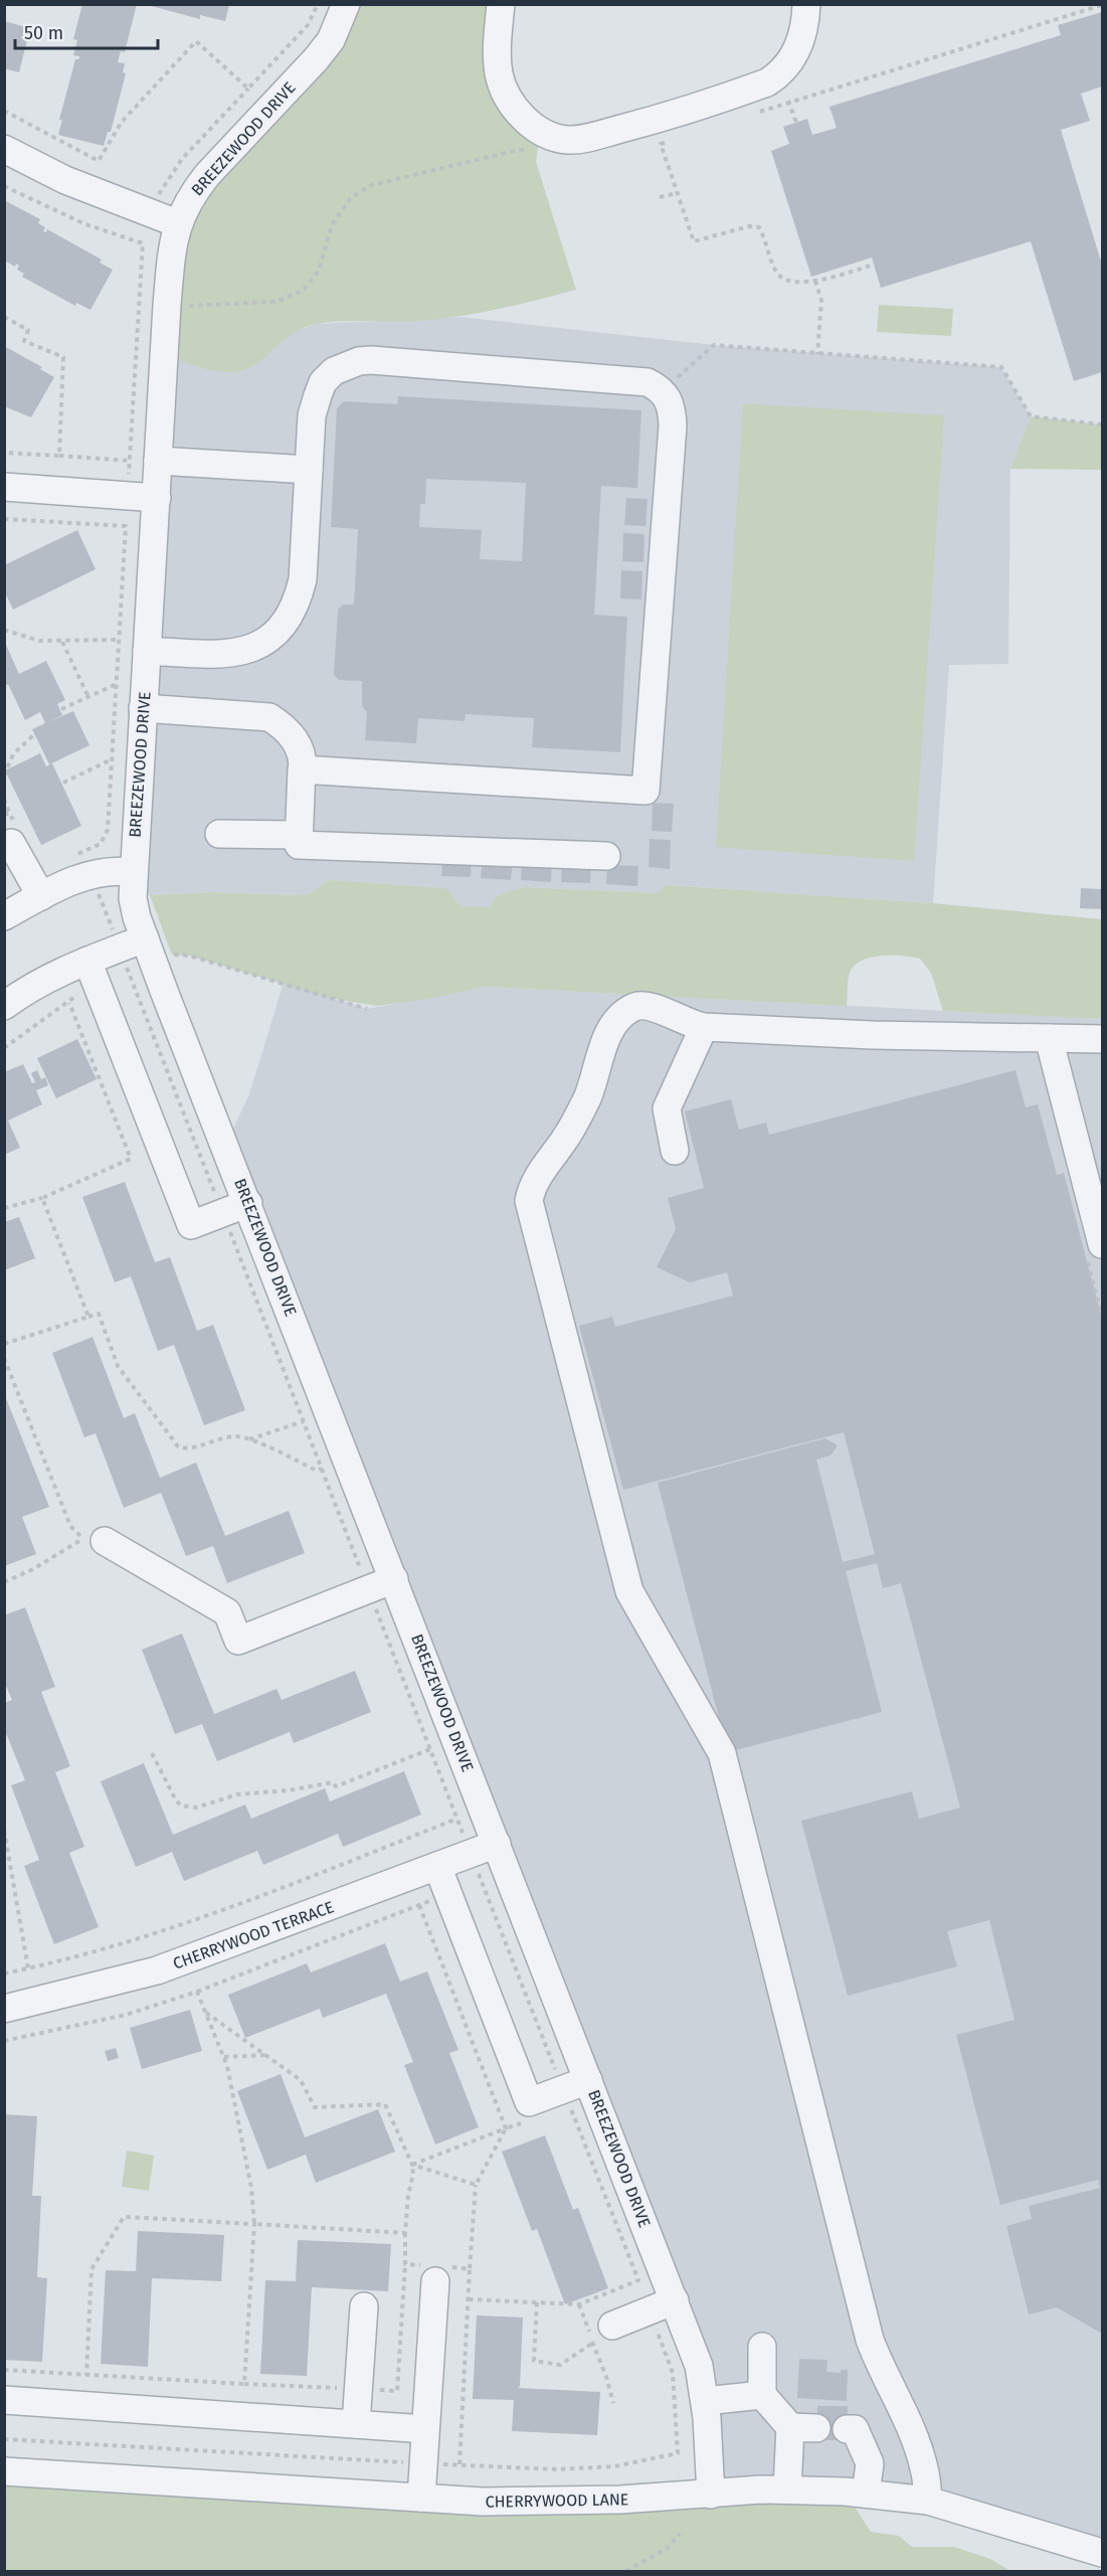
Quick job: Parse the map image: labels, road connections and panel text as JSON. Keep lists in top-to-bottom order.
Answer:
{
  "streets": {
    "street": ["BREEZEWOOD DRIVE", "CHERRYWOOD TERRACE", "CHERRYWOOD LANE"]
  },
  "crossings": [
    ["BREEZEWOOD DRIVE", "CHERRYWOOD TERRACE"],
    ["BREEZEWOOD DRIVE", "CHERRYWOOD LANE"]
  ],
  "scale_bar": "50 m"
}
